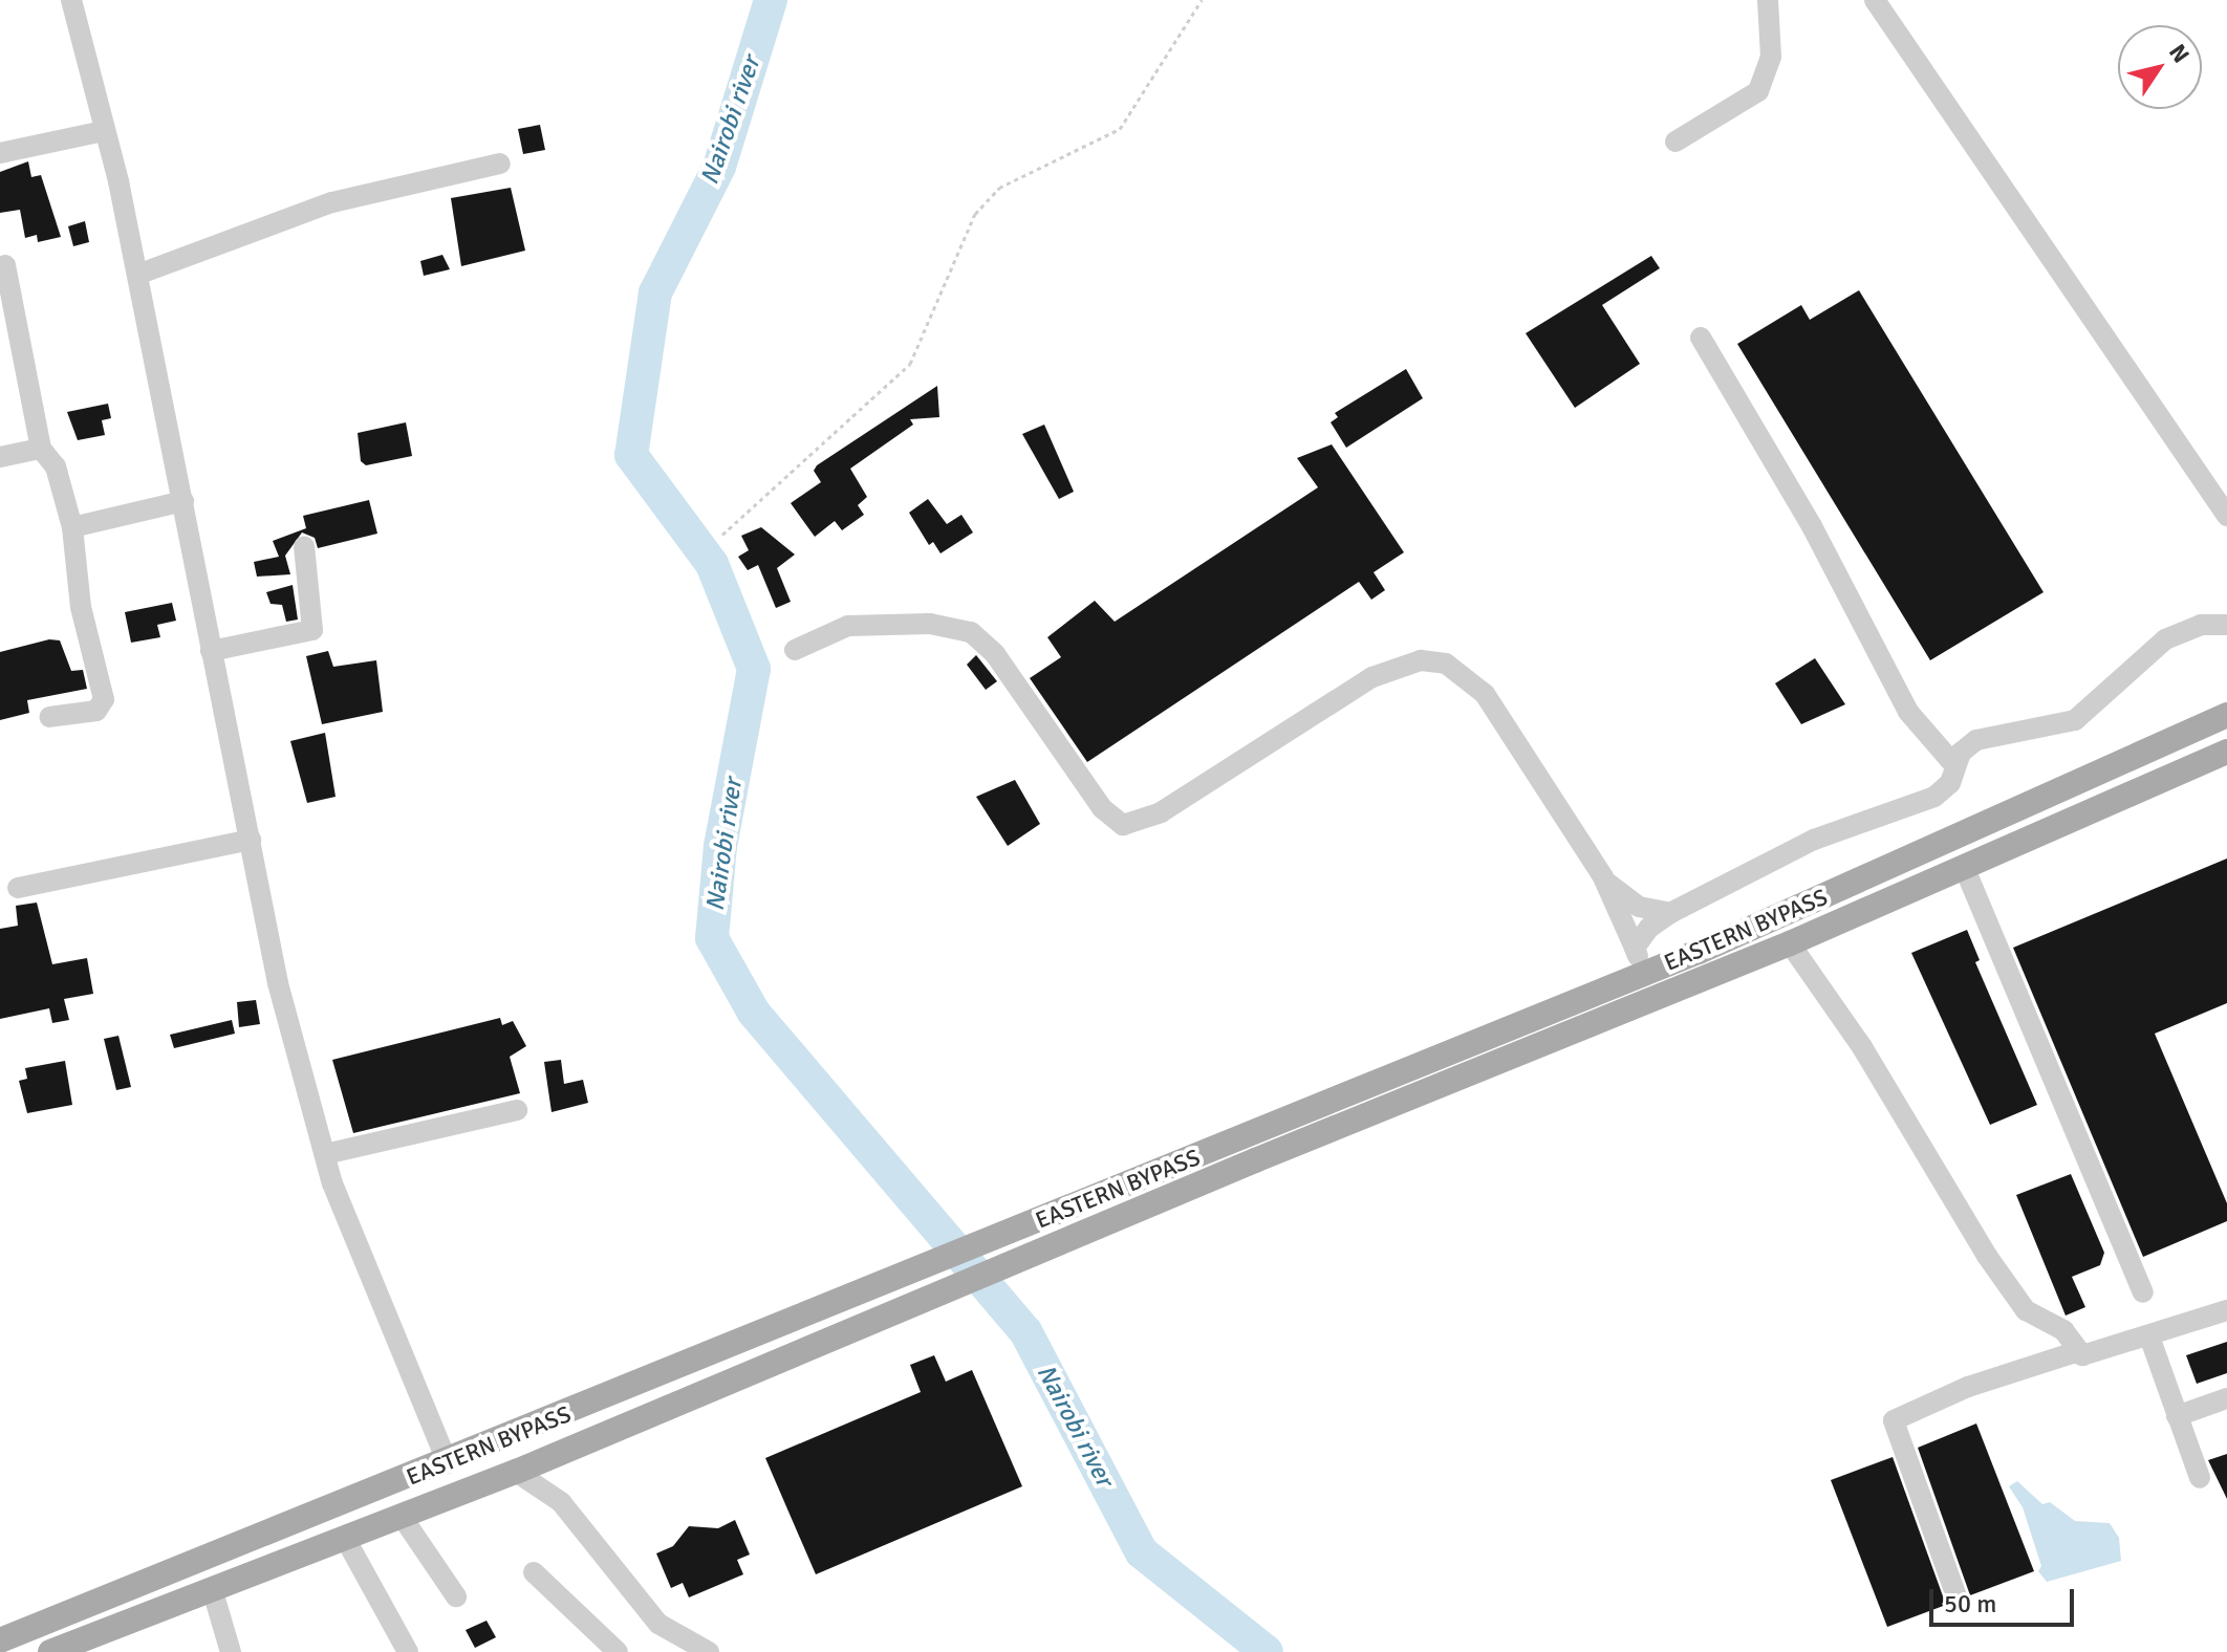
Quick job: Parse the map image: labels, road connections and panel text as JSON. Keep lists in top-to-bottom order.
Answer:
{
  "streets": {
    "main road": ["EASTERN BYPASS"]
  },
  "water": ["Nairobi river"],
  "scale_bar": "50 m",
  "north": "top right"
}
